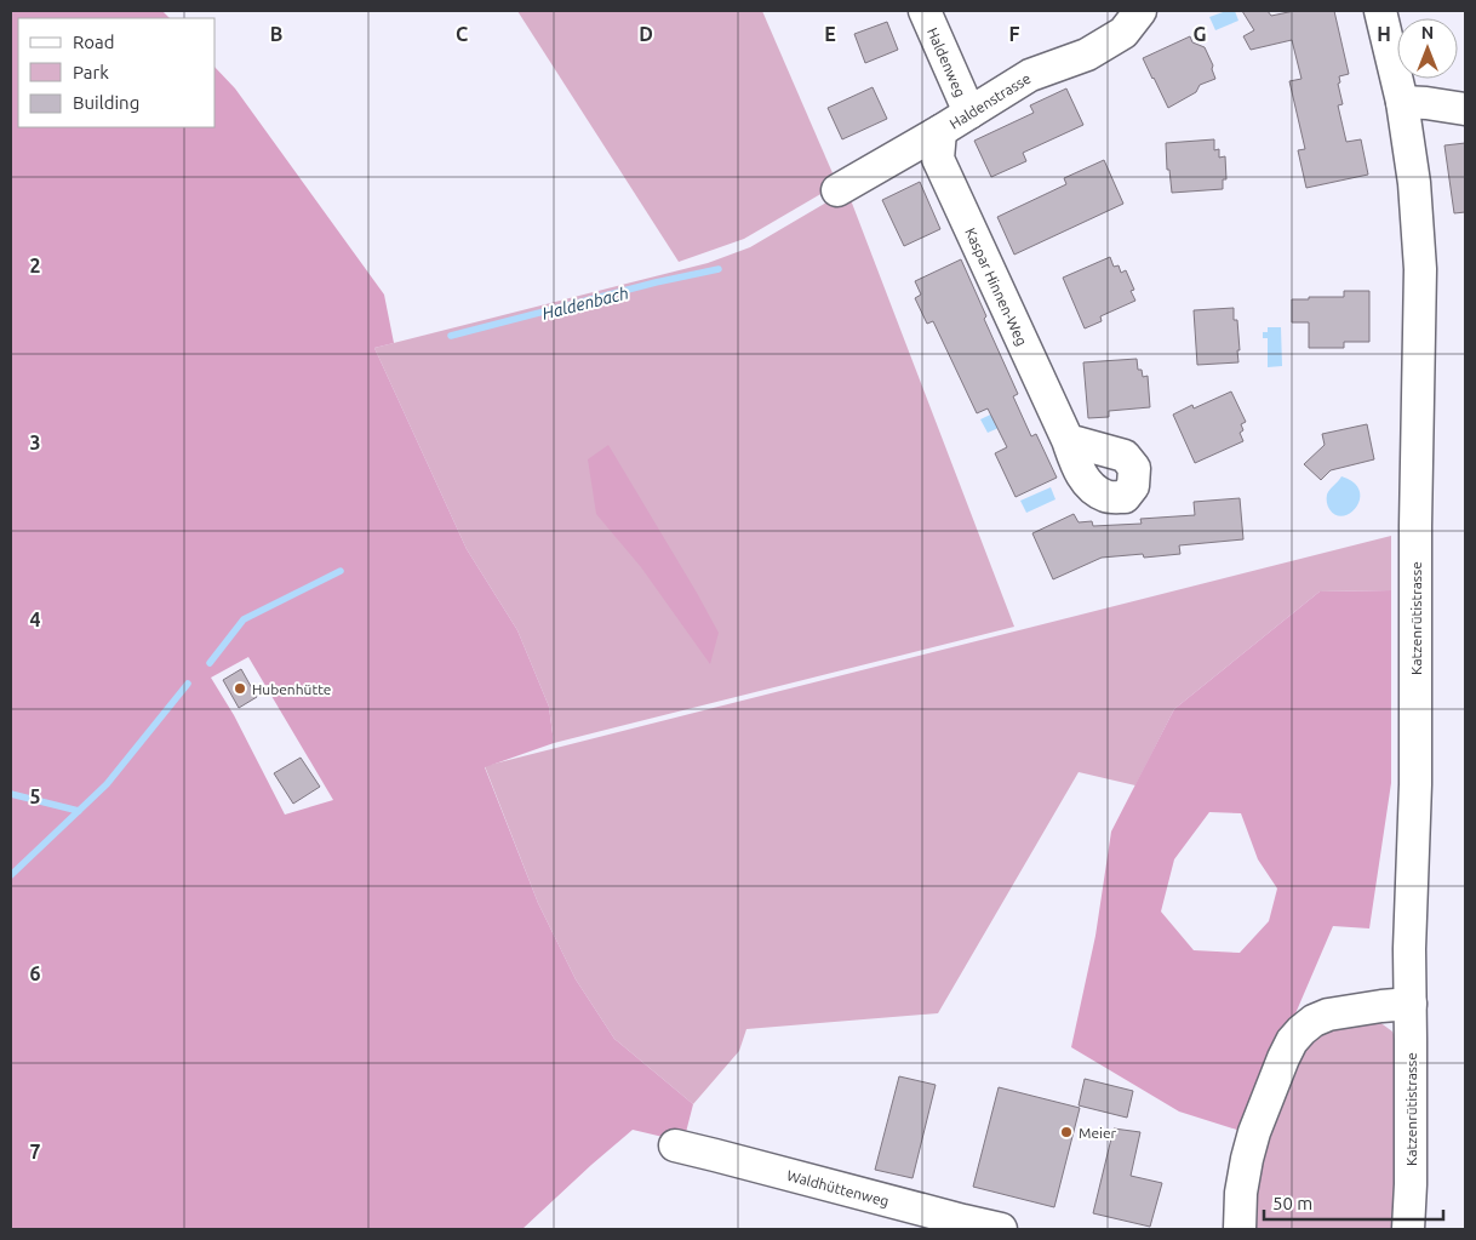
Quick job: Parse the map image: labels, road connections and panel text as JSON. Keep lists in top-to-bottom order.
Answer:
{
  "streets": {
    "street": [
      "Haldenweg",
      "Haldenstrasse",
      "Kaspar Hinnen-Weg",
      "Katzenrütistrasse",
      "Waldhüttenweg"
    ]
  },
  "crossings": [
    ["Haldenweg", "Haldenstrasse"],
    ["Haldenstrasse", "Kaspar Hinnen-Weg"]
  ],
  "water": ["Haldenbach"],
  "places": ["Hubenhütte", "Meier"],
  "legend": ["Road", "Park", "Building"],
  "scale_bar": "50 m",
  "north": "top",
  "grid": {
    "columns": [
      "B",
      "C",
      "D",
      "E",
      "F",
      "G",
      "H"
    ],
    "rows": [
      "2",
      "3",
      "4",
      "5",
      "6",
      "7"
    ]
  }
}
